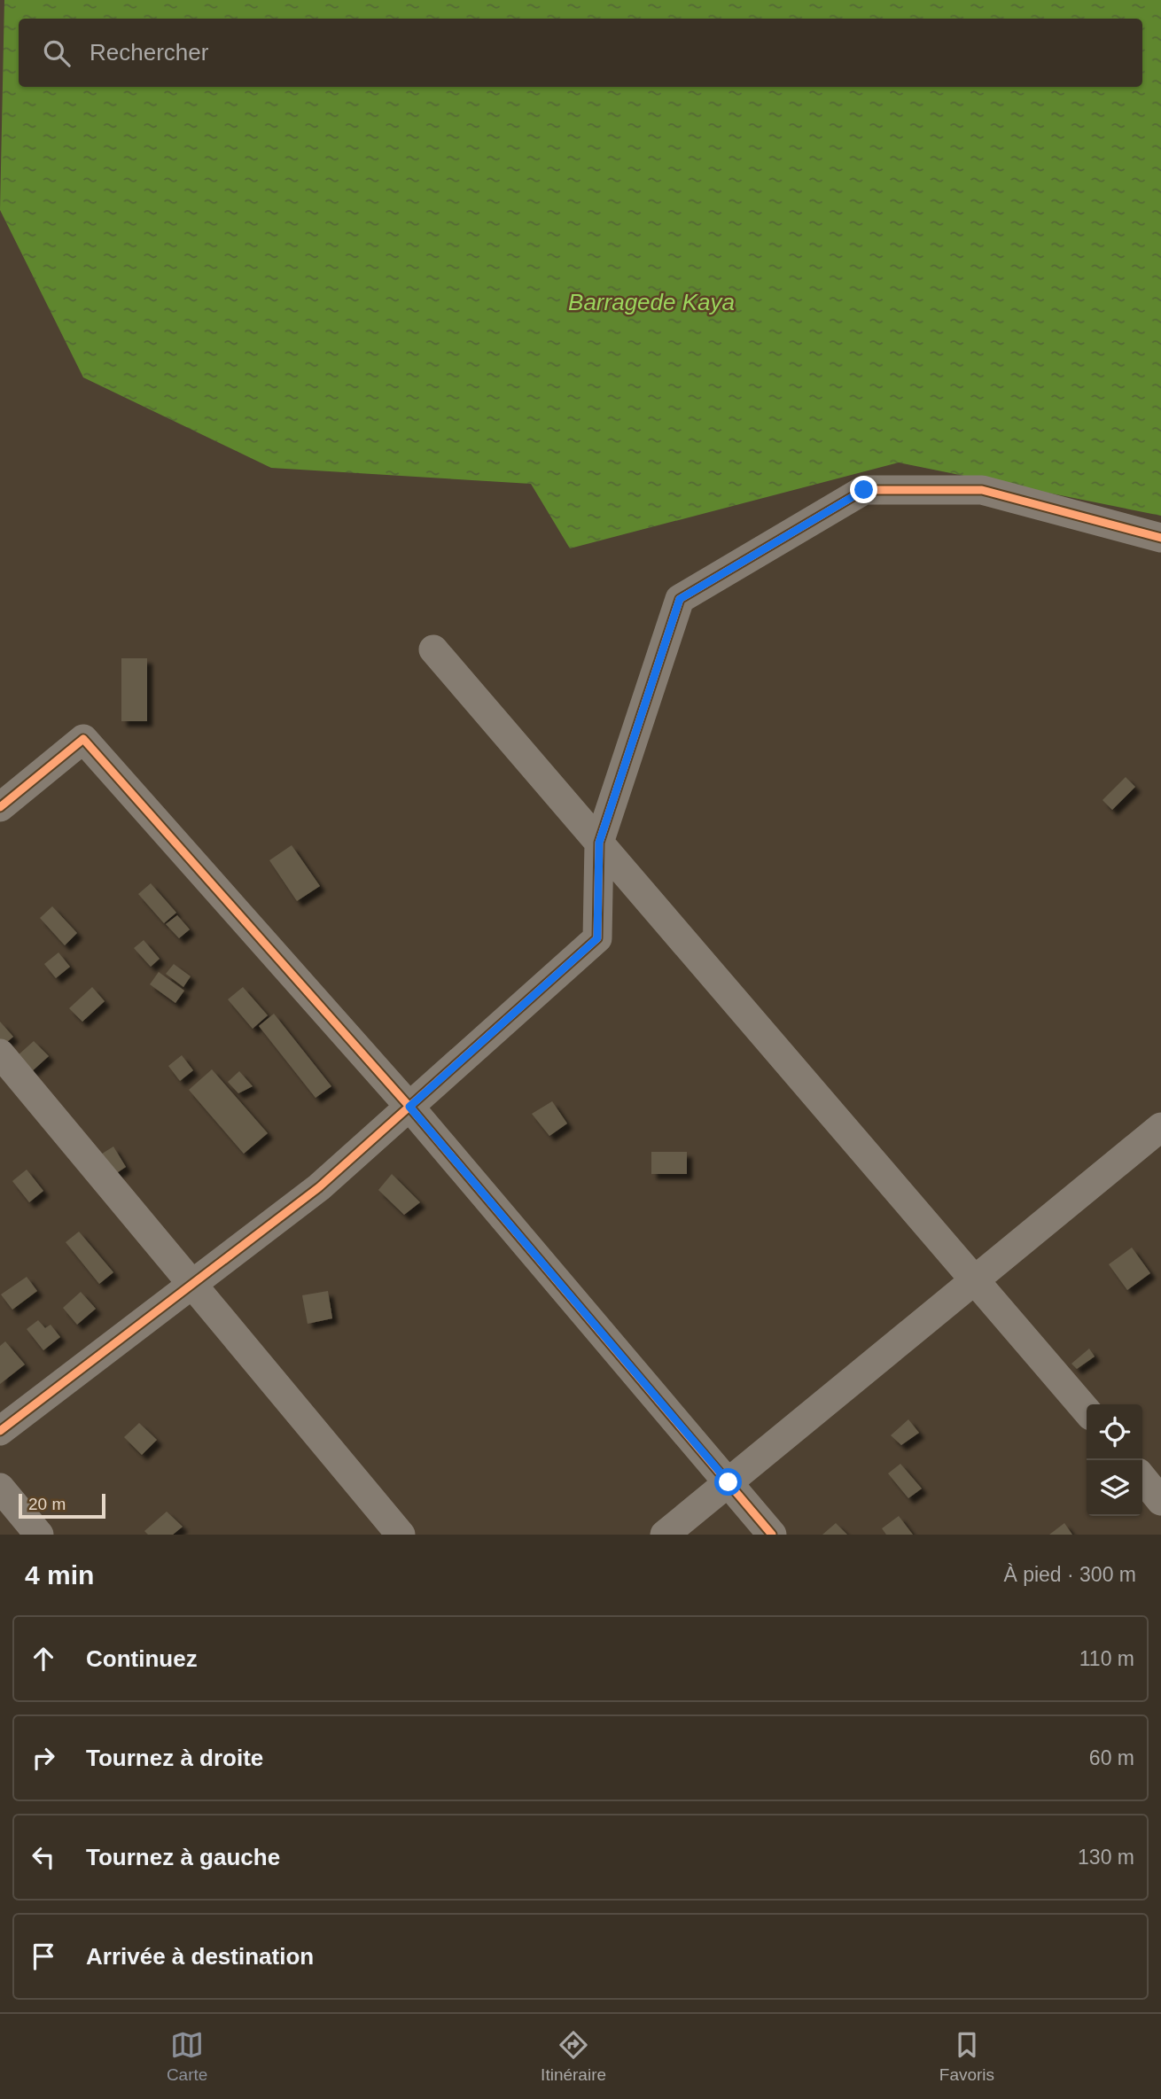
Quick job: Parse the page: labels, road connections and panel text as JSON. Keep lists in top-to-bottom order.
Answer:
{
  "water": ["Barragede Kaya"],
  "scale_bar": "20 m",
  "page": {
    "search": "Rechercher",
    "scale": "20 m",
    "heading": ["4 min", "À pied · 300 m"],
    "list": [
      ["Continuez", "110 m"],
      ["Tournez à droite", "60 m"],
      ["Tournez à gauche", "130 m"],
      "Arrivée à destination"
    ],
    "nav": ["Carte", "Itinéraire", "Favoris"]
  }
}
